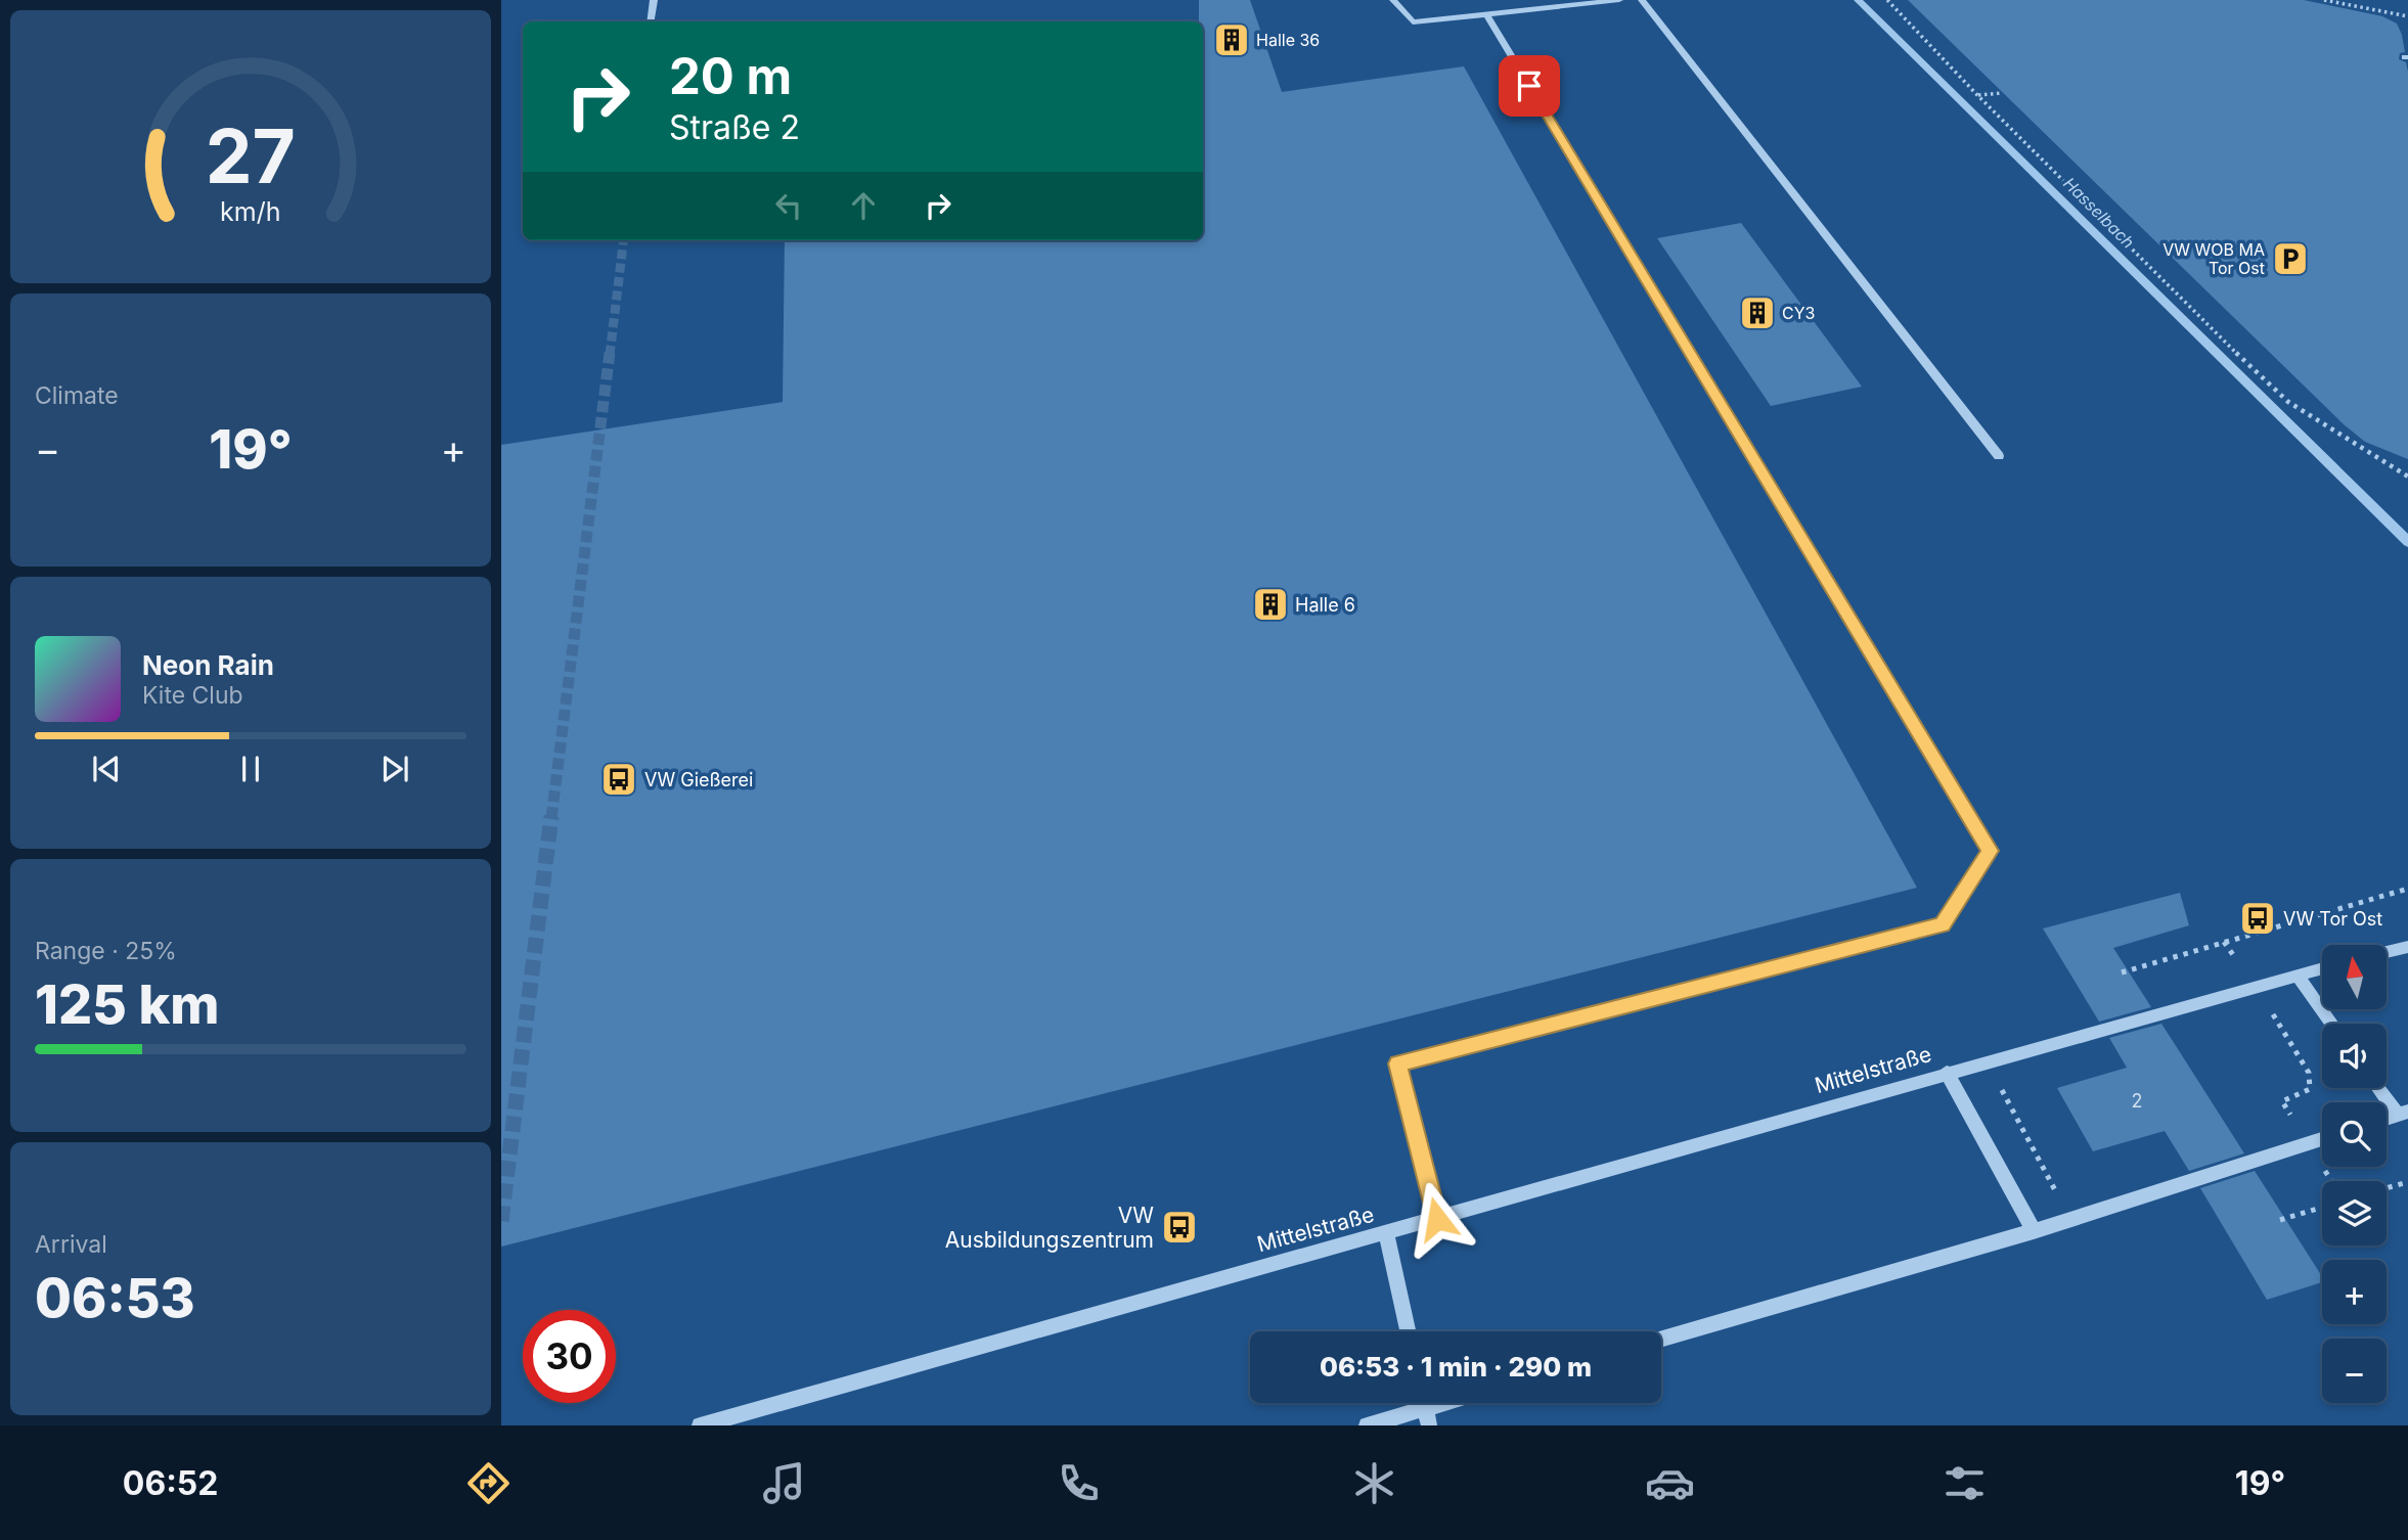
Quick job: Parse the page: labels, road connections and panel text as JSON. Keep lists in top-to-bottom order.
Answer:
{
  "streets": {
    "street": ["Mittelstraße"]
  },
  "water": ["Hasselbach"],
  "places": {
    "building": ["Halle 36", "CY3", "Halle 6"],
    "parking": ["VW WOB MA Tor Ost"],
    "bus stop": ["VW Gießerei", "VW Tor Ost", "VW Ausbildungszentrum"]
  },
  "house_numbers": ["2"],
  "north": "top",
  "page": {
    "turn": ["20 m", "Straße 2"],
    "tile": [
      "Climate",
      ["Range · 25%", "125 km"],
      ["Arrival", "06:53"]
    ],
    "heat": ["−", "19°", "+"],
    "song": ["Neon Rain", "Kite Club"],
    "map_buttons": ["+", "−"],
    "limit": "30",
    "trip": "06:53 · 1 min · 290 m",
    "tabs": ["06:52", "19°"],
    "gauge": ["27", "km/h"]
  }
}
